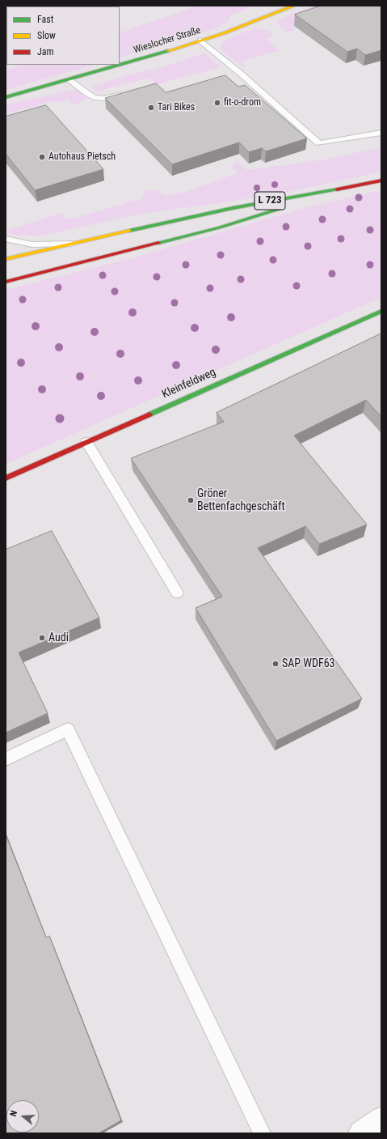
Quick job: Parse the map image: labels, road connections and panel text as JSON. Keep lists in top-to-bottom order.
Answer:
{
  "streets": {
    "street": ["Wieslocher Straße", "L 723", "Kleinfeldweg"]
  },
  "places": [
    "fit-o-drom",
    "Tari Bikes",
    "Autohaus Pietsch",
    "Gröner Bettenfachgeschäft",
    "Audi",
    "SAP WDF63"
  ],
  "legend": ["Fast", "Slow", "Jam"],
  "north": "left"
}
